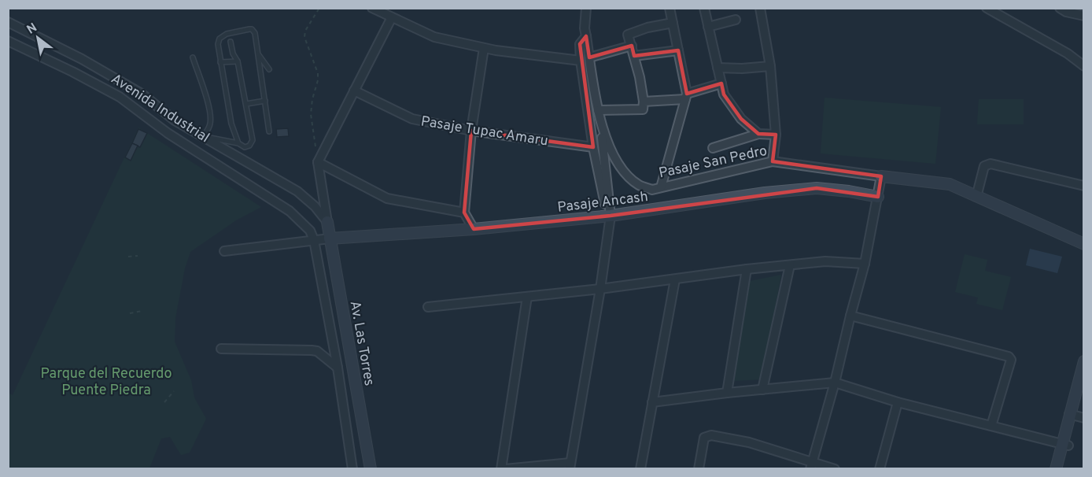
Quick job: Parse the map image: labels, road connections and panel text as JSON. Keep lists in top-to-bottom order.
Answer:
{
  "streets": {
    "street": [
      "Avenida Industrial",
      "Pasaje Tupac Amaru",
      "Pasaje San Pedro",
      "Pasaje Ancash",
      "Av. Las Torres"
    ]
  },
  "crossings": [
    ["Avenida Industrial", "Av. Las Torres"],
    ["Pasaje Ancash", "Av. Las Torres"]
  ],
  "parks": ["Parque del Recuerdo Puente Piedra"],
  "north": "top left"
}
